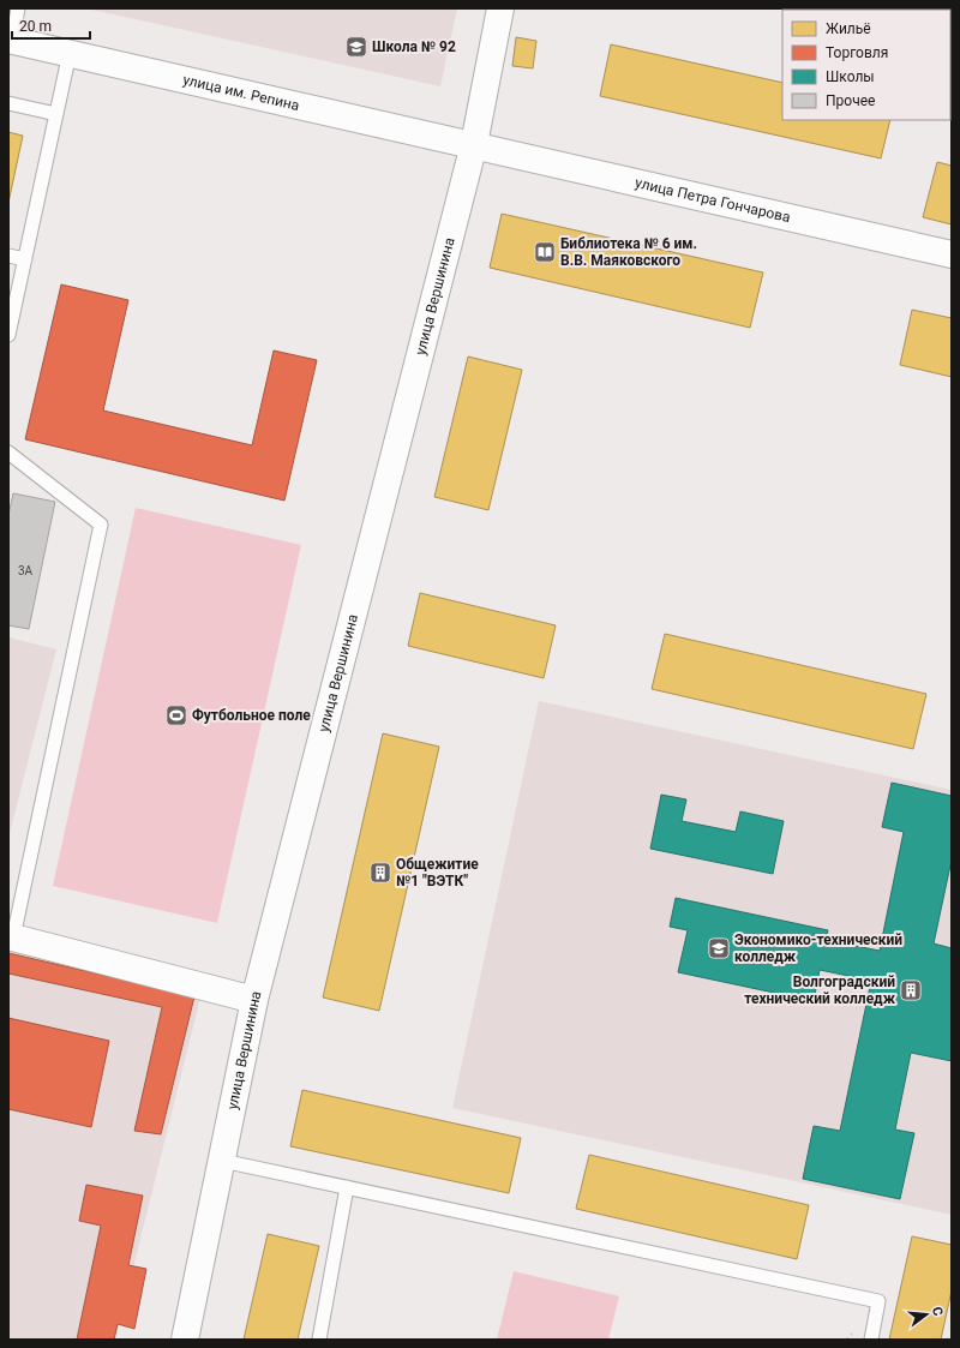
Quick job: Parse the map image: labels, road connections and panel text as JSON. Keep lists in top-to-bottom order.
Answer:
{
  "streets": {
    "street": ["улица им. Репина", "улица Петра Гончарова", "улица Вершинина"]
  },
  "crossings": [
    ["улица им. Репина", "улица Петра Гончарова"],
    ["улица им. Репина", "улица Вершинина"],
    ["улица Петра Гончарова", "улица Вершинина"]
  ],
  "places": {
    "school or university": ["Школа № 92", "Экономико-технический колледж"],
    "library": ["Библиотека № 6 им. В.В. Маяковского"],
    "sports": ["Футбольное поле"],
    "building": ["Общежитие №1 \"ВЭТК\"", "Волгоградский технический колледж"]
  },
  "house_numbers": ["3А"],
  "legend": [
    "Жильё",
    "Торговля",
    "Школы",
    "Прочее"
  ],
  "scale_bar": "20 m",
  "north": "right"
}
